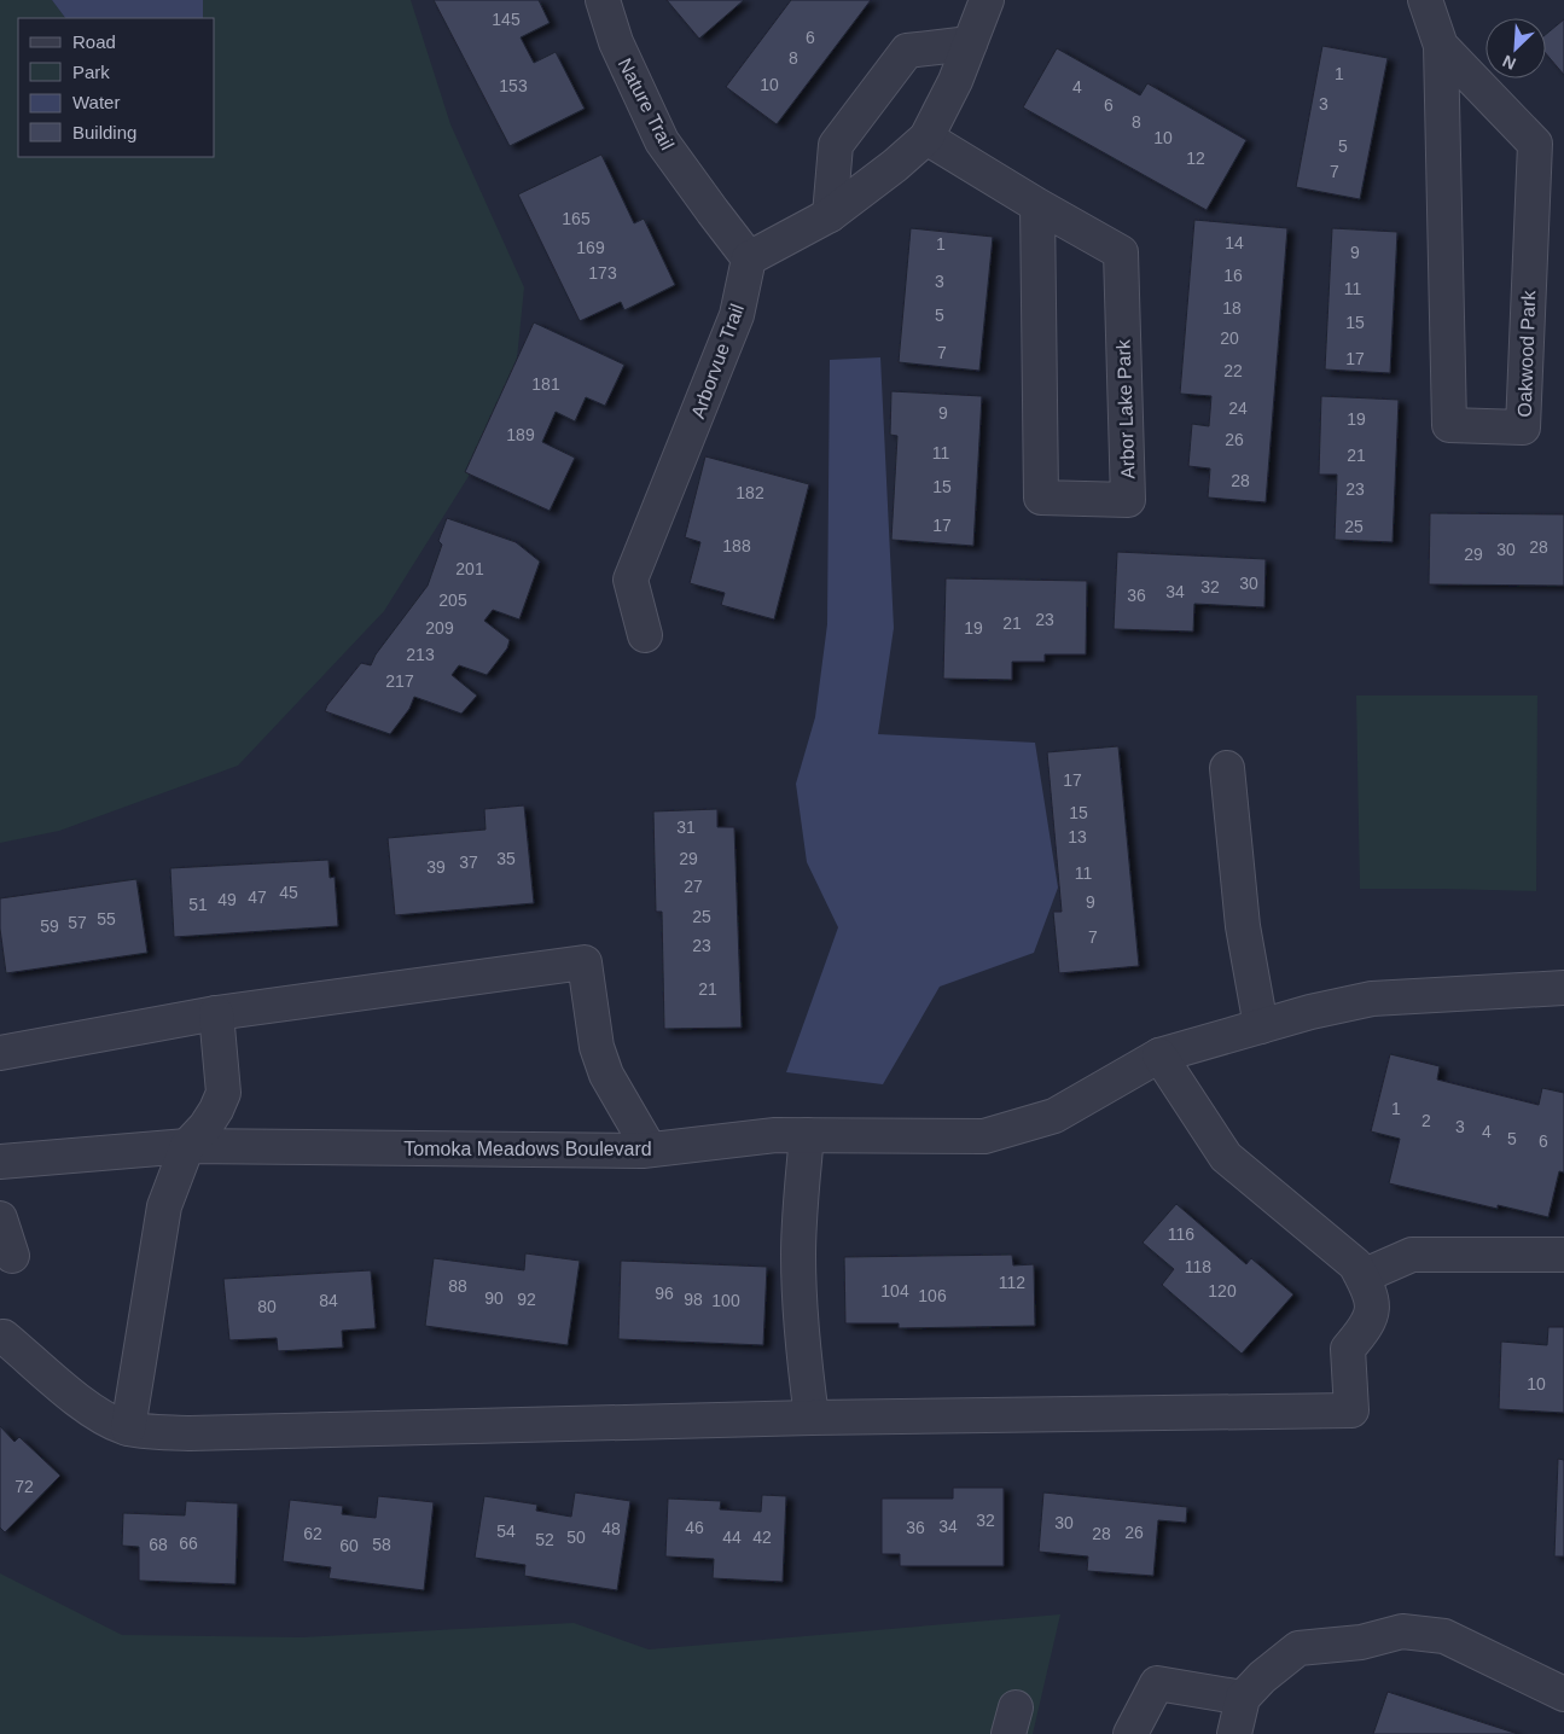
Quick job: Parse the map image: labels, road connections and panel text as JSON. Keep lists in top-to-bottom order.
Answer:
{
  "streets": {
    "street": [
      "Nature Trail",
      "Oakwood Park",
      "Arborvue Trail",
      "Arbor Lake Park",
      "Tomoka Meadows Boulevard"
    ]
  },
  "crossings": [
    ["Nature Trail", "Arborvue Trail"]
  ],
  "house_numbers": [
    "145",
    "6",
    "8",
    "1",
    "10",
    "153",
    "4",
    "3",
    "6",
    "8",
    "10",
    "5",
    "12",
    "7",
    "165",
    "14",
    "1",
    "169",
    "9",
    "173",
    "16",
    "3",
    "11",
    "18",
    "5",
    "15",
    "20",
    "7",
    "17",
    "22",
    "181",
    "24",
    "9",
    "19",
    "189",
    "26",
    "11",
    "21",
    "28",
    "15",
    "23",
    "182",
    "17",
    "25",
    "188",
    "28",
    "30",
    "29",
    "201",
    "30",
    "32",
    "34",
    "36",
    "205",
    "23",
    "21",
    "209",
    "19",
    "213",
    "217",
    "17",
    "15",
    "31",
    "13",
    "35",
    "29",
    "37",
    "39",
    "11",
    "27",
    "45",
    "47",
    "49",
    "9",
    "51",
    "25",
    "55",
    "57",
    "59",
    "7",
    "23",
    "21",
    "1",
    "2",
    "3",
    "4",
    "5",
    "6",
    "116",
    "118",
    "112",
    "88",
    "104",
    "120",
    "96",
    "106",
    "90",
    "92",
    "98",
    "84",
    "100",
    "80",
    "10",
    "72",
    "32",
    "30",
    "34",
    "46",
    "36",
    "48",
    "54",
    "26",
    "62",
    "28",
    "50",
    "44",
    "42",
    "52",
    "66",
    "68",
    "58",
    "60"
  ],
  "legend": [
    "Road",
    "Park",
    "Water",
    "Building"
  ],
  "north": "bottom left"
}
